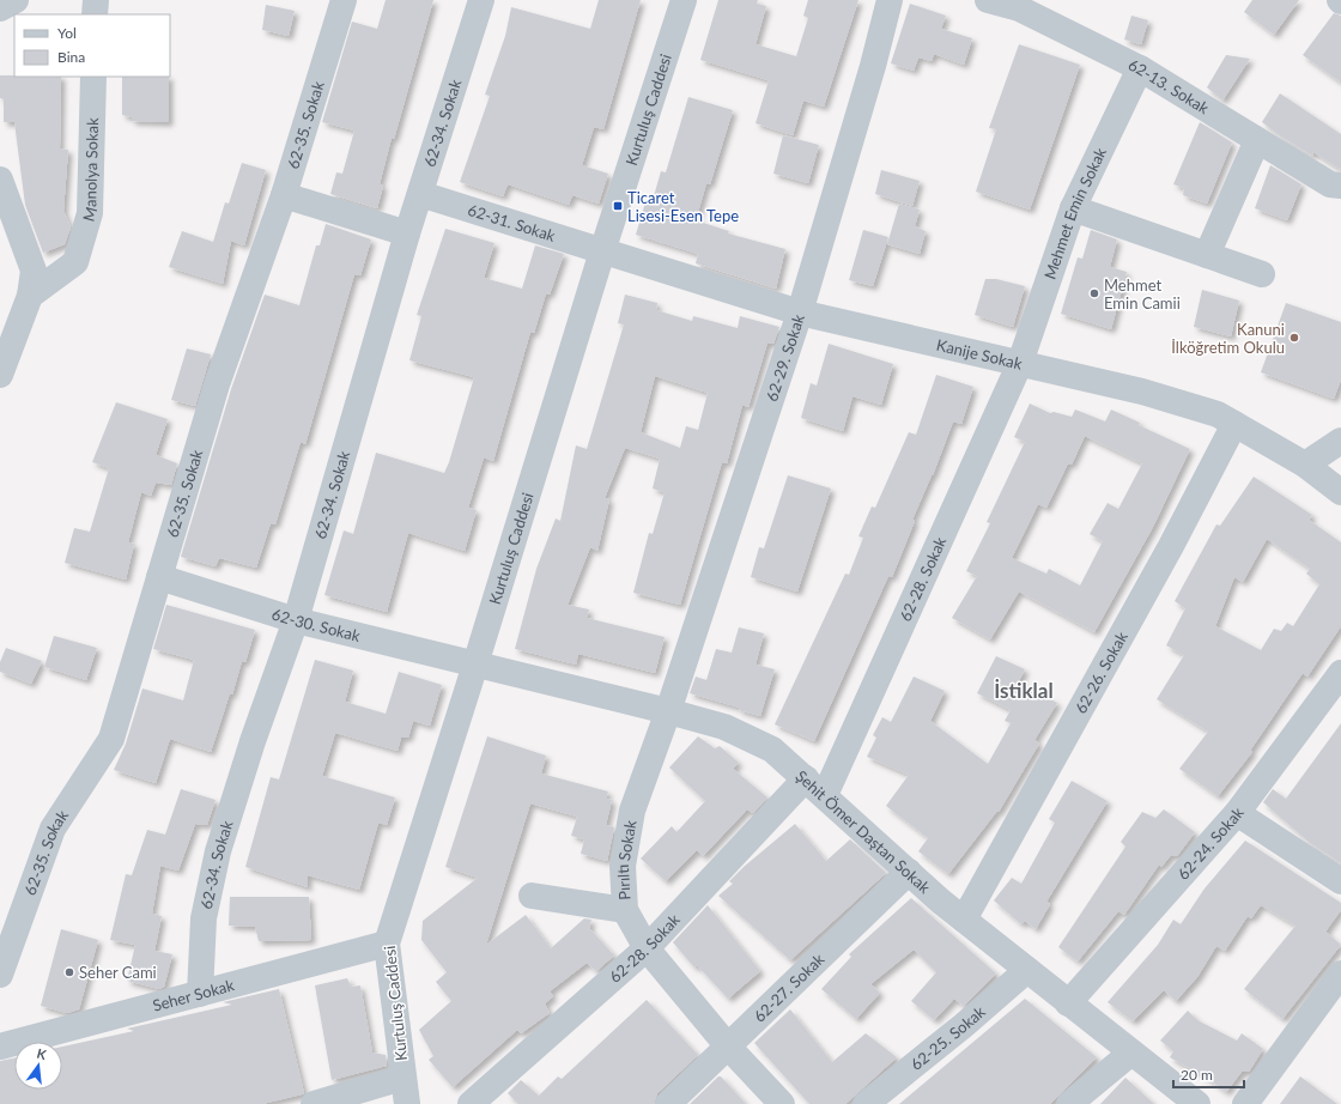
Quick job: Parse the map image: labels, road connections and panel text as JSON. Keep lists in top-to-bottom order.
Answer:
{
  "streets": {
    "street": [
      "62-13. Sokak",
      "Kurtuluş Caddesi",
      "62-34. Sokak",
      "62-35. Sokak",
      "Manolya Sokak",
      "Mehmet Emin Sokak",
      "62-31. Sokak",
      "Kanije Sokak",
      "62-29. Sokak",
      "62-28. Sokak",
      "62-30. Sokak",
      "62-26. Sokak",
      "Şehit Ömer Daştan Sokak",
      "62-24. Sokak",
      "Pırıltı Sokak",
      "62-27. Sokak",
      "Seher Sokak",
      "62-25. Sokak"
    ]
  },
  "crossings": [
    ["62-13. Sokak", "Mehmet Emin Sokak"],
    ["Kurtuluş Caddesi", "62-31. Sokak"],
    ["Kurtuluş Caddesi", "Kanije Sokak"],
    ["Kurtuluş Caddesi", "62-30. Sokak"],
    ["Kurtuluş Caddesi", "Şehit Ömer Daştan Sokak"],
    ["Kurtuluş Caddesi", "Seher Sokak"],
    ["62-34. Sokak", "62-31. Sokak"],
    ["62-34. Sokak", "62-30. Sokak"],
    ["62-34. Sokak", "Seher Sokak"],
    ["62-35. Sokak", "62-30. Sokak"],
    ["Mehmet Emin Sokak", "Kanije Sokak"],
    ["Mehmet Emin Sokak", "62-28. Sokak"],
    ["62-31. Sokak", "Kanije Sokak"],
    ["Kanije Sokak", "62-29. Sokak"],
    ["Kanije Sokak", "62-28. Sokak"],
    ["Kanije Sokak", "62-26. Sokak"],
    ["62-29. Sokak", "Şehit Ömer Daştan Sokak"],
    ["62-29. Sokak", "Pırıltı Sokak"],
    ["62-28. Sokak", "Şehit Ömer Daştan Sokak"],
    ["62-28. Sokak", "Pırıltı Sokak"],
    ["62-30. Sokak", "Şehit Ömer Daştan Sokak"],
    ["62-26. Sokak", "Şehit Ömer Daştan Sokak"],
    ["Şehit Ömer Daştan Sokak", "62-24. Sokak"],
    ["Şehit Ömer Daştan Sokak", "Pırıltı Sokak"],
    ["Şehit Ömer Daştan Sokak", "62-27. Sokak"],
    ["Şehit Ömer Daştan Sokak", "62-25. Sokak"],
    ["Pırıltı Sokak", "62-27. Sokak"]
  ],
  "districts": ["İstiklal"],
  "places": {
    "transit": ["Ticaret Lisesi-Esen Tepe"],
    "other": ["Mehmet Emin Camii", "Kanuni İlköğretim Okulu", "Seher Cami"]
  },
  "legend": ["Yol", "Bina"],
  "scale_bar": "20 m",
  "north": "top"
}
